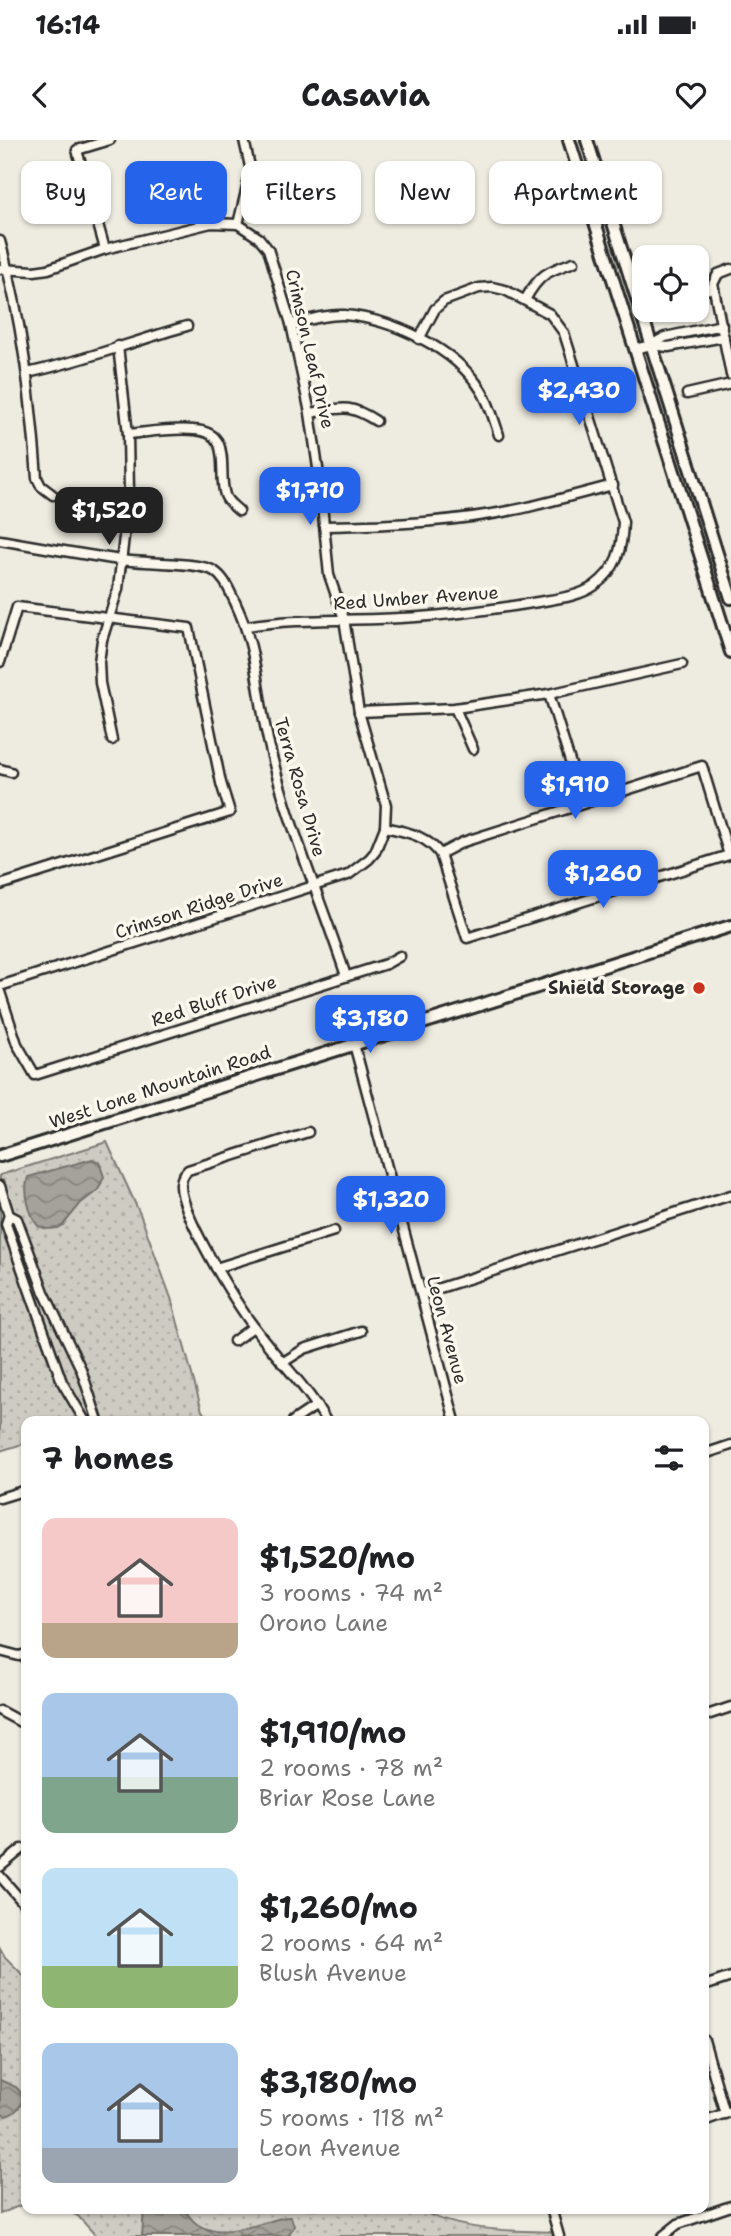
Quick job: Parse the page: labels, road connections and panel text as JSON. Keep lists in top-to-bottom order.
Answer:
{
  "streets": {
    "main road": ["West Lone Mountain Road"],
    "street": [
      "Crimson Leaf Drive",
      "Red Umber Avenue",
      "Terra Rosa Drive",
      "Crimson Ridge Drive",
      "Red Bluff Drive",
      "Leon Avenue"
    ]
  },
  "crossings": [
    ["Crimson Leaf Drive", "Red Umber Avenue"],
    ["Crimson Leaf Drive", "Crimson Ridge Drive"],
    ["Red Umber Avenue", "Terra Rosa Drive"],
    ["Terra Rosa Drive", "Crimson Ridge Drive"],
    ["Terra Rosa Drive", "Red Bluff Drive"],
    ["West Lone Mountain Road", "Leon Avenue"]
  ],
  "places": ["Shield Storage"],
  "page": {
    "status": "16:14",
    "header": "Casavia",
    "chip": [
      "Buy",
      "Rent",
      "Filters",
      "New",
      "Apartment"
    ],
    "price": [
      "$2,430",
      "$1,710",
      "$1,520",
      "$1,910",
      "$1,260",
      "$3,180",
      "$1,320"
    ],
    "heading": "7 homes",
    "list": [
      {
        "name": "$1,520/mo",
        "note": "3 rooms · 74 m² · Orono Lane"
      },
      {
        "name": "$1,910/mo",
        "note": "2 rooms · 78 m² · Briar Rose Lane"
      },
      {
        "name": "$1,260/mo",
        "note": "2 rooms · 64 m² · Blush Avenue"
      },
      {
        "name": "$3,180/mo",
        "note": "5 rooms · 118 m² · Leon Avenue"
      }
    ]
  }
}
